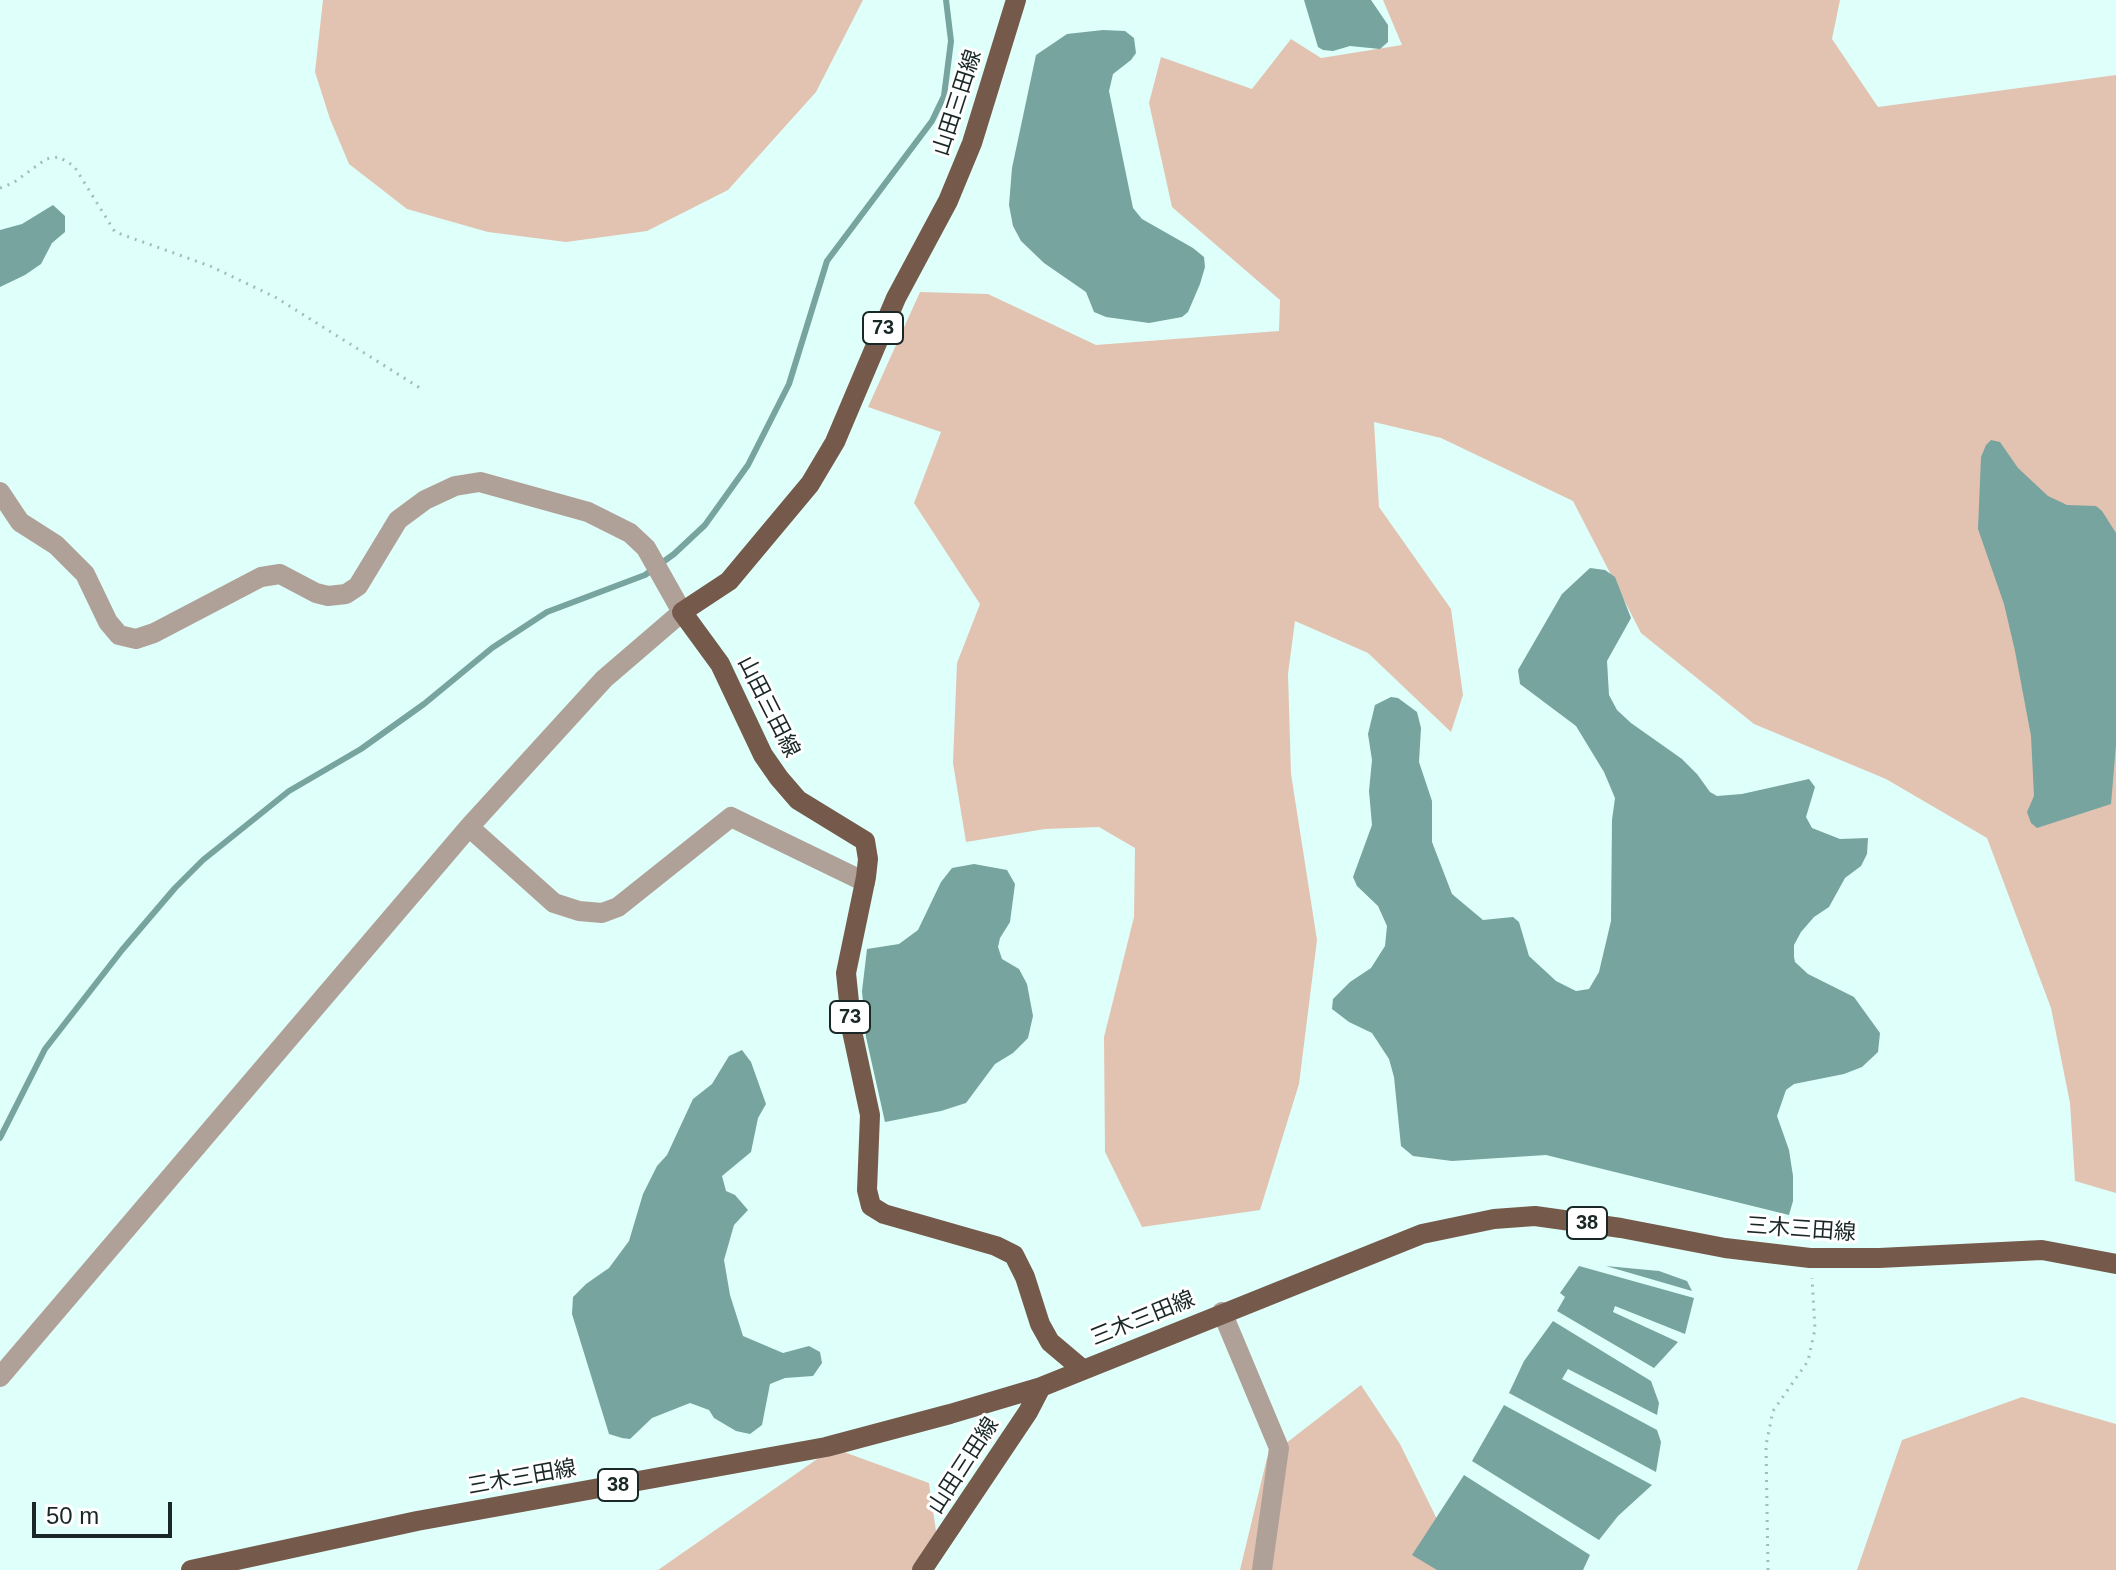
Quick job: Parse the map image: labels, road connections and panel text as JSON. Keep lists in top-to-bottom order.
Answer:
{
  "streets": {
    "main road": [
      "山田三田線",
      "73",
      "38",
      "三木三田線"
    ]
  },
  "crossings": [
    ["山田三田線", "三木三田線"]
  ],
  "scale_bar": "50 m"
}
